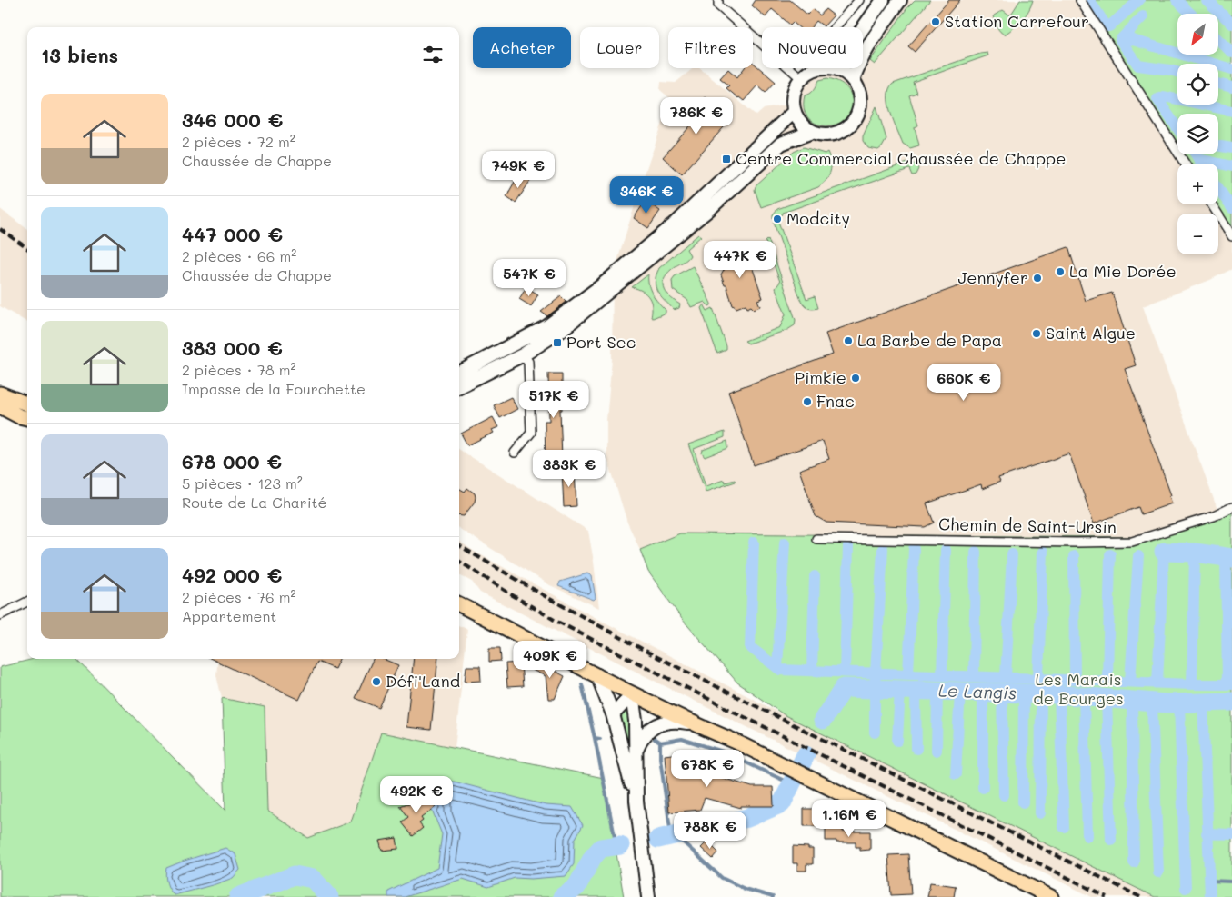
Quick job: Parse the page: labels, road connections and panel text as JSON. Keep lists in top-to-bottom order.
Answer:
{
  "streets": {
    "street": ["Chemin de Saint-Ursin"]
  },
  "water": ["Le Langis"],
  "parks": ["Les Marais de Bourges"],
  "places": {
    "other": [
      "Station Carrefour",
      "Modcity",
      "La Mie Dorée",
      "Jennyfer",
      "Saint Algue",
      "La Barbe de Papa",
      "Pimkie",
      "Fnac",
      "Défi'Land"
    ],
    "transit": ["Centre Commercial Chaussée de Chappe", "Port Sec"]
  },
  "north": "bottom left",
  "page": {
    "map_buttons": ["+", "−"],
    "chip": [
      "Acheter",
      "Louer",
      "Filtres",
      "Nouveau"
    ],
    "heading": "13 biens",
    "list": [
      {
        "name": "346 000 €",
        "note": "2 pièces · 72 m² · Chaussée de Chappe"
      },
      {
        "name": "447 000 €",
        "note": "2 pièces · 66 m² · Chaussée de Chappe"
      },
      {
        "name": "383 000 €",
        "note": "2 pièces · 78 m² · Impasse de la Fourchette"
      },
      {
        "name": "678 000 €",
        "note": "5 pièces · 123 m² · Route de La Charité"
      },
      {
        "name": "492 000 €",
        "note": "2 pièces · 76 m² · Appartement"
      }
    ],
    "price": [
      "786K €",
      "749K €",
      "346K €",
      "447K €",
      "547K €",
      "660K €",
      "517K €",
      "383K €",
      "409K €",
      "678K €",
      "492K €",
      "1.16M €",
      "788K €"
    ]
  }
}
